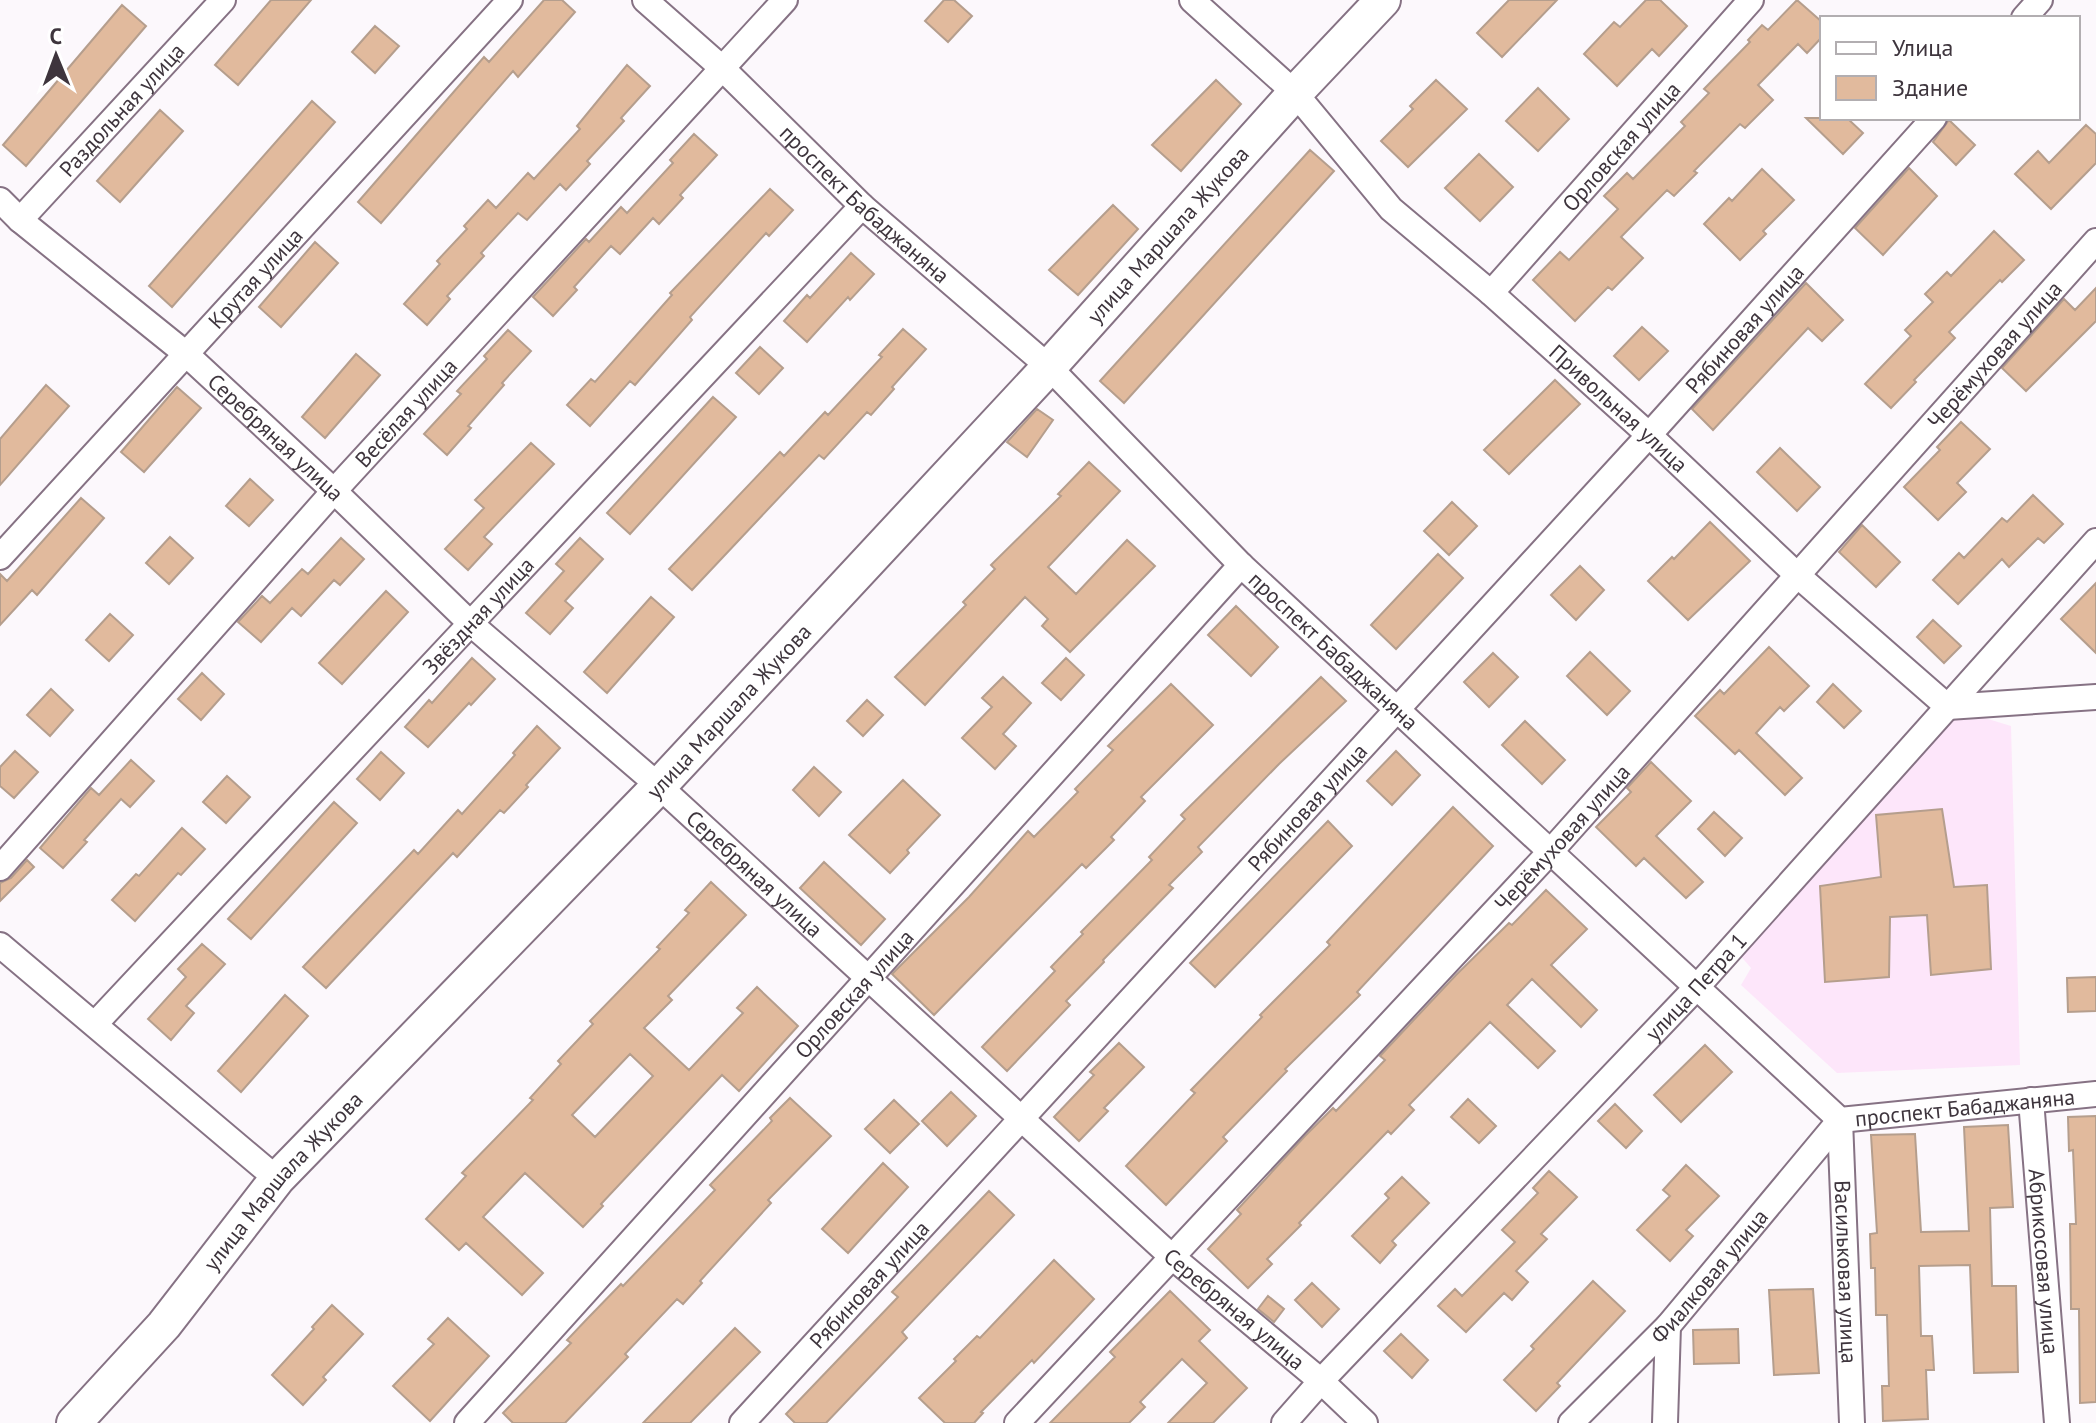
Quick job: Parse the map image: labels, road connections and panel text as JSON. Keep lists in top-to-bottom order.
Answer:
{
  "streets": {
    "main road": ["улица Маршала Жукова"],
    "street": [
      "Раздольная улица",
      "Орловская улица",
      "проспект Бабаджаняна",
      "Крутая улица",
      "Рябиновая улица",
      "Черёмуховая улица",
      "Привольная улица",
      "Весёлая улица",
      "Серебряная улица",
      "Звёздная улица",
      "улица Петра 1",
      "Абрикосовая улица",
      "Васильковая улица",
      "Фиалковая улица"
    ]
  },
  "crossings": [
    ["Раздольная улица", "Серебряная улица"],
    ["Орловская улица", "проспект Бабаджаняна"],
    ["Орловская улица", "Привольная улица"],
    ["Орловская улица", "Серебряная улица"],
    ["проспект Бабаджаняна", "улица Маршала Жукова"],
    ["проспект Бабаджаняна", "Рябиновая улица"],
    ["проспект Бабаджаняна", "Черёмуховая улица"],
    ["проспект Бабаджаняна", "Весёлая улица"],
    ["проспект Бабаджаняна", "Звёздная улица"],
    ["проспект Бабаджаняна", "улица Петра 1"],
    ["проспект Бабаджаняна", "Абрикосовая улица"],
    ["проспект Бабаджаняна", "Васильковая улица"],
    ["проспект Бабаджаняна", "Фиалковая улица"],
    ["улица Маршала Жукова", "Привольная улица"],
    ["улица Маршала Жукова", "Серебряная улица"],
    ["Крутая улица", "Серебряная улица"],
    ["Рябиновая улица", "Привольная улица"],
    ["Рябиновая улица", "Серебряная улица"],
    ["Черёмуховая улица", "Привольная улица"],
    ["Черёмуховая улица", "Серебряная улица"],
    ["Привольная улица", "улица Петра 1"],
    ["Весёлая улица", "Серебряная улица"],
    ["Серебряная улица", "Звёздная улица"],
    ["Серебряная улица", "улица Петра 1"],
    ["Васильковая улица", "Фиалковая улица"]
  ],
  "legend": ["Улица", "Здание"],
  "north": "top"
}
